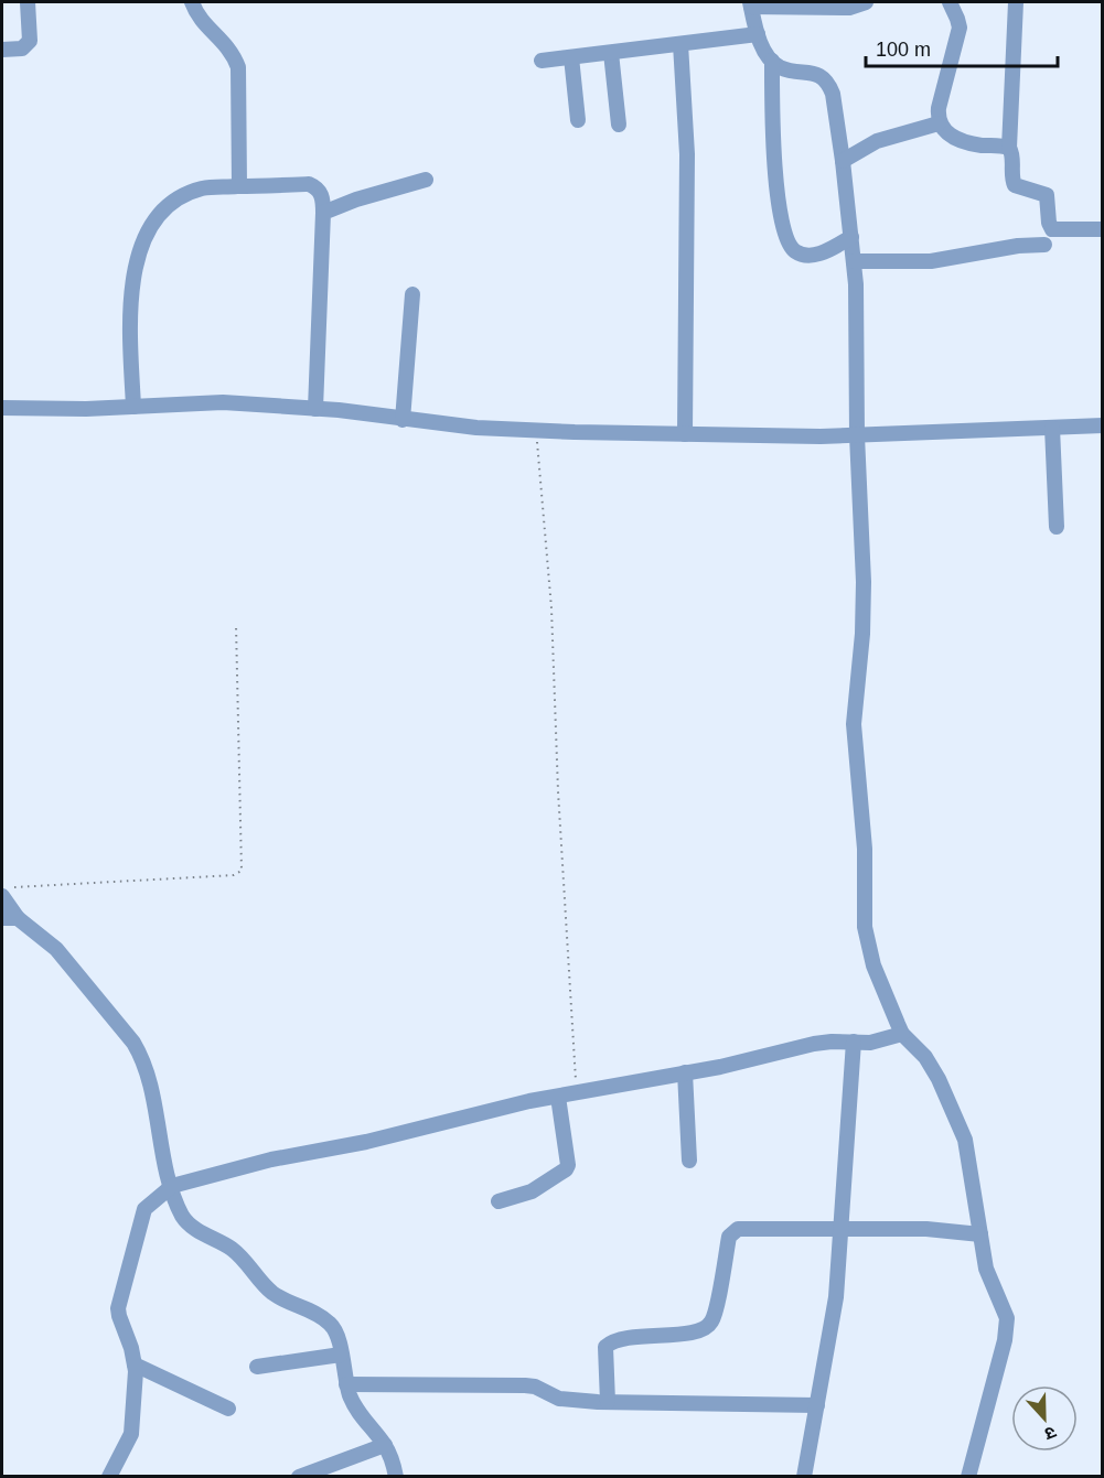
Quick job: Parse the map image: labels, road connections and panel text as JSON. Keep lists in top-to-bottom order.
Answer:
{
  "scale_bar": "100 m",
  "north": "bottom"
}
